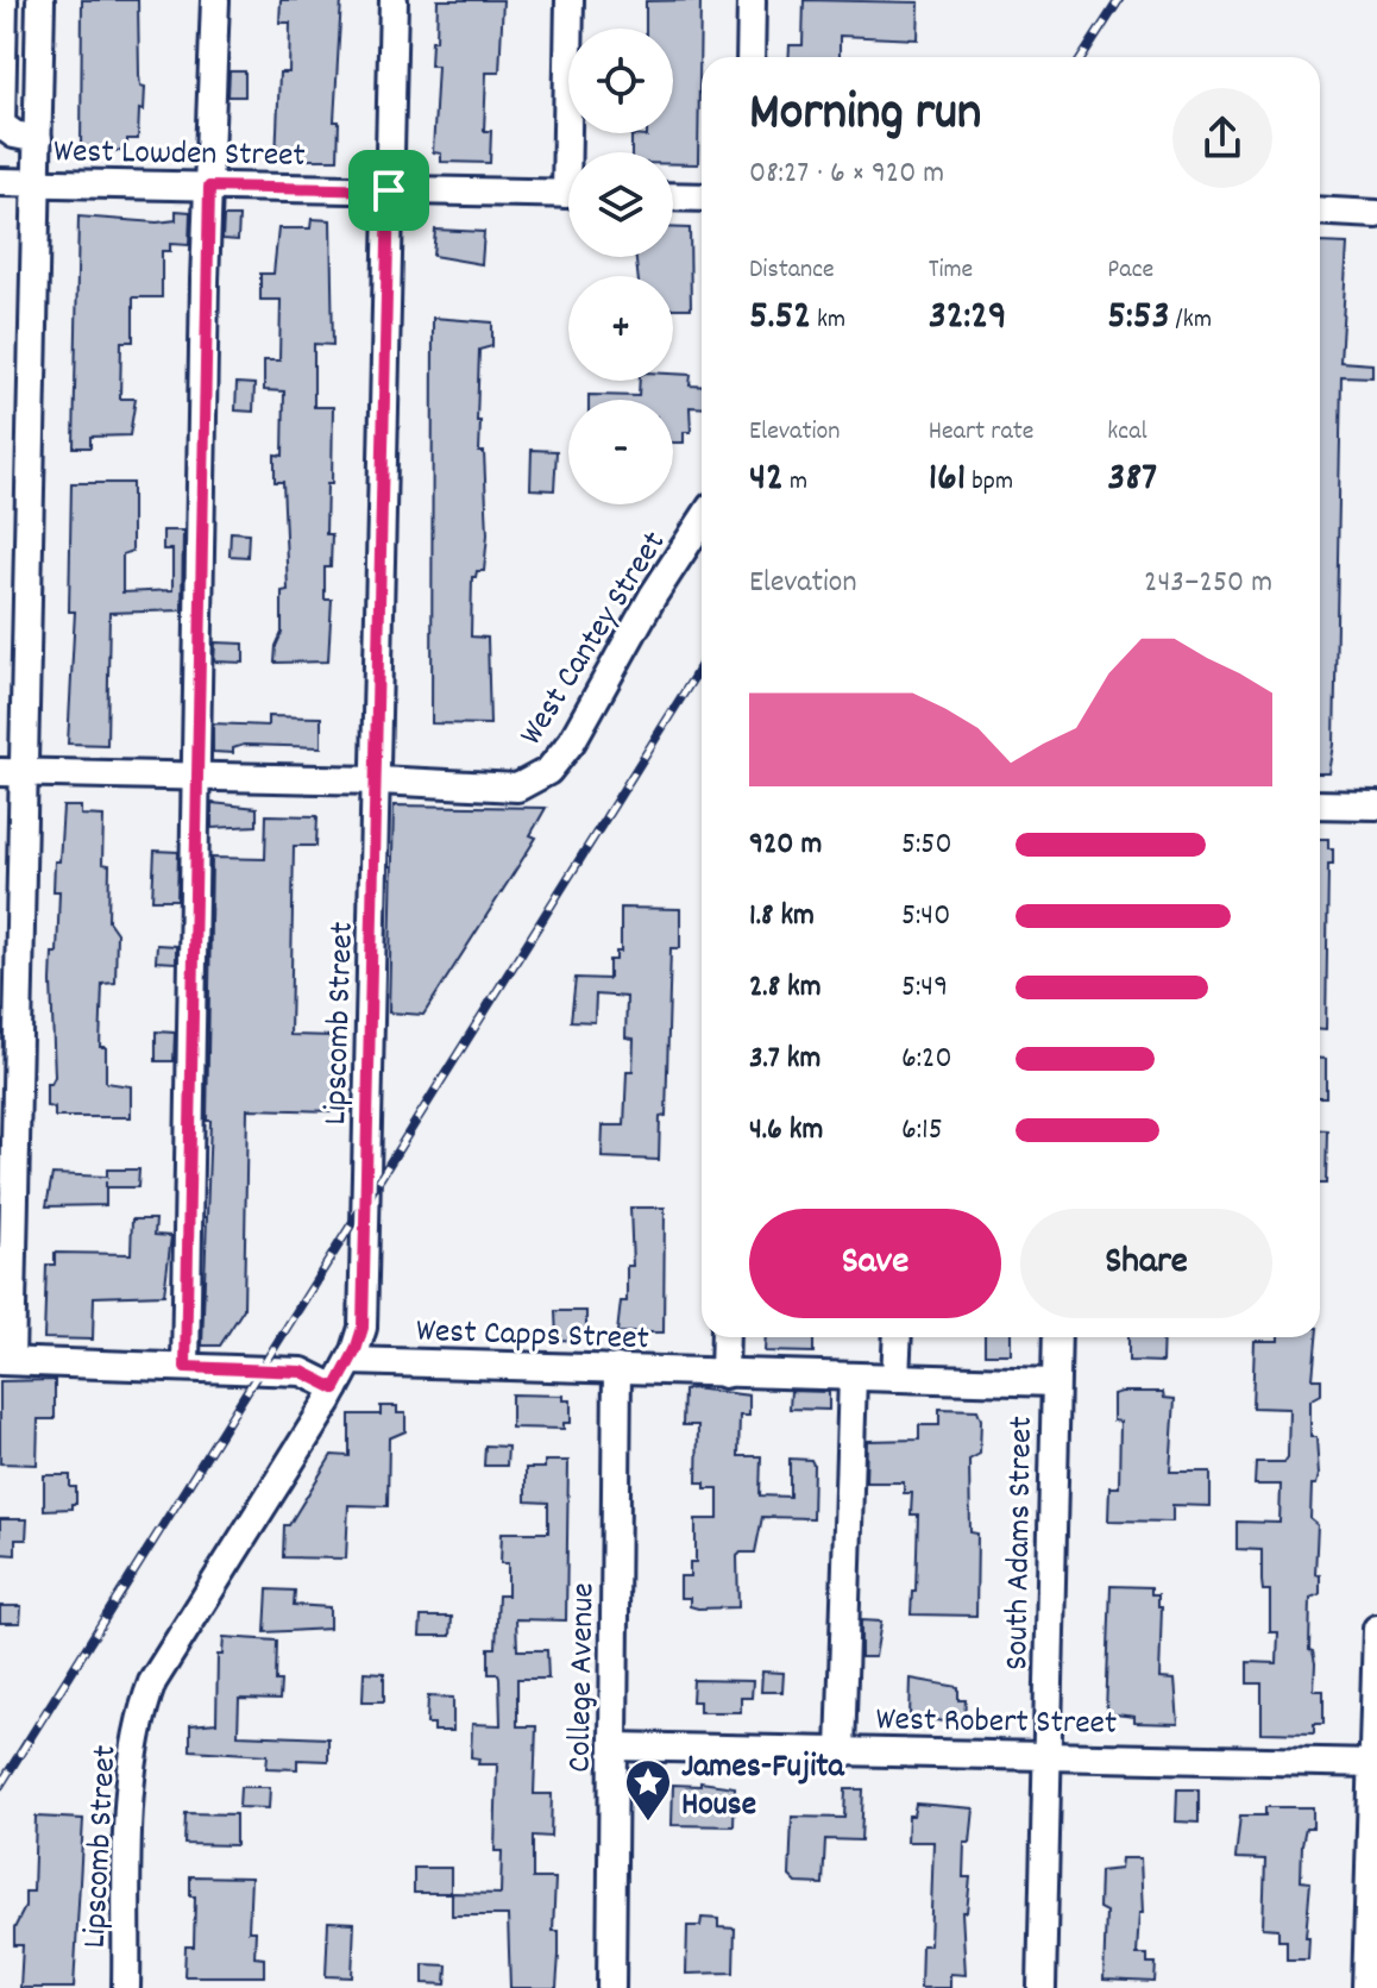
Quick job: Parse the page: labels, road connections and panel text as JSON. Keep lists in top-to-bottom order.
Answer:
{
  "streets": {
    "street": [
      "West Lowden Street",
      "West Cantey Street",
      "Lipscomb Street",
      "West Capps Street",
      "South Adams Street",
      "College Avenue",
      "West Robert Street"
    ]
  },
  "crossings": [
    ["West Lowden Street", "Lipscomb Street"],
    ["West Cantey Street", "Lipscomb Street"],
    ["Lipscomb Street", "West Capps Street"],
    ["West Capps Street", "South Adams Street"],
    ["West Capps Street", "College Avenue"],
    ["South Adams Street", "West Robert Street"],
    ["College Avenue", "West Robert Street"]
  ],
  "places": {
    "place": ["James-Fujita House"]
  },
  "page": {
    "map_buttons": ["+", "−"],
    "heading": ["Morning run", "08:27 · 6 × 920 m"],
    "stats": [
      ["Distance", "5.52 km"],
      ["Time", "32:29"],
      ["Pace", "5:53 /km"],
      ["Elevation", "42 m"],
      ["Heart rate", "161 bpm"],
      ["kcal", "387"]
    ],
    "chart": ["Elevation", "243–250 m"],
    "list": [
      {
        "name": "920 m",
        "note": "5:50"
      },
      {
        "name": "1.8 km",
        "note": "5:40"
      },
      {
        "name": "2.8 km",
        "note": "5:49"
      },
      {
        "name": "3.7 km",
        "note": "6:20"
      },
      {
        "name": "4.6 km",
        "note": "6:15"
      }
    ],
    "buttons": ["Save", "Share"]
  }
}
